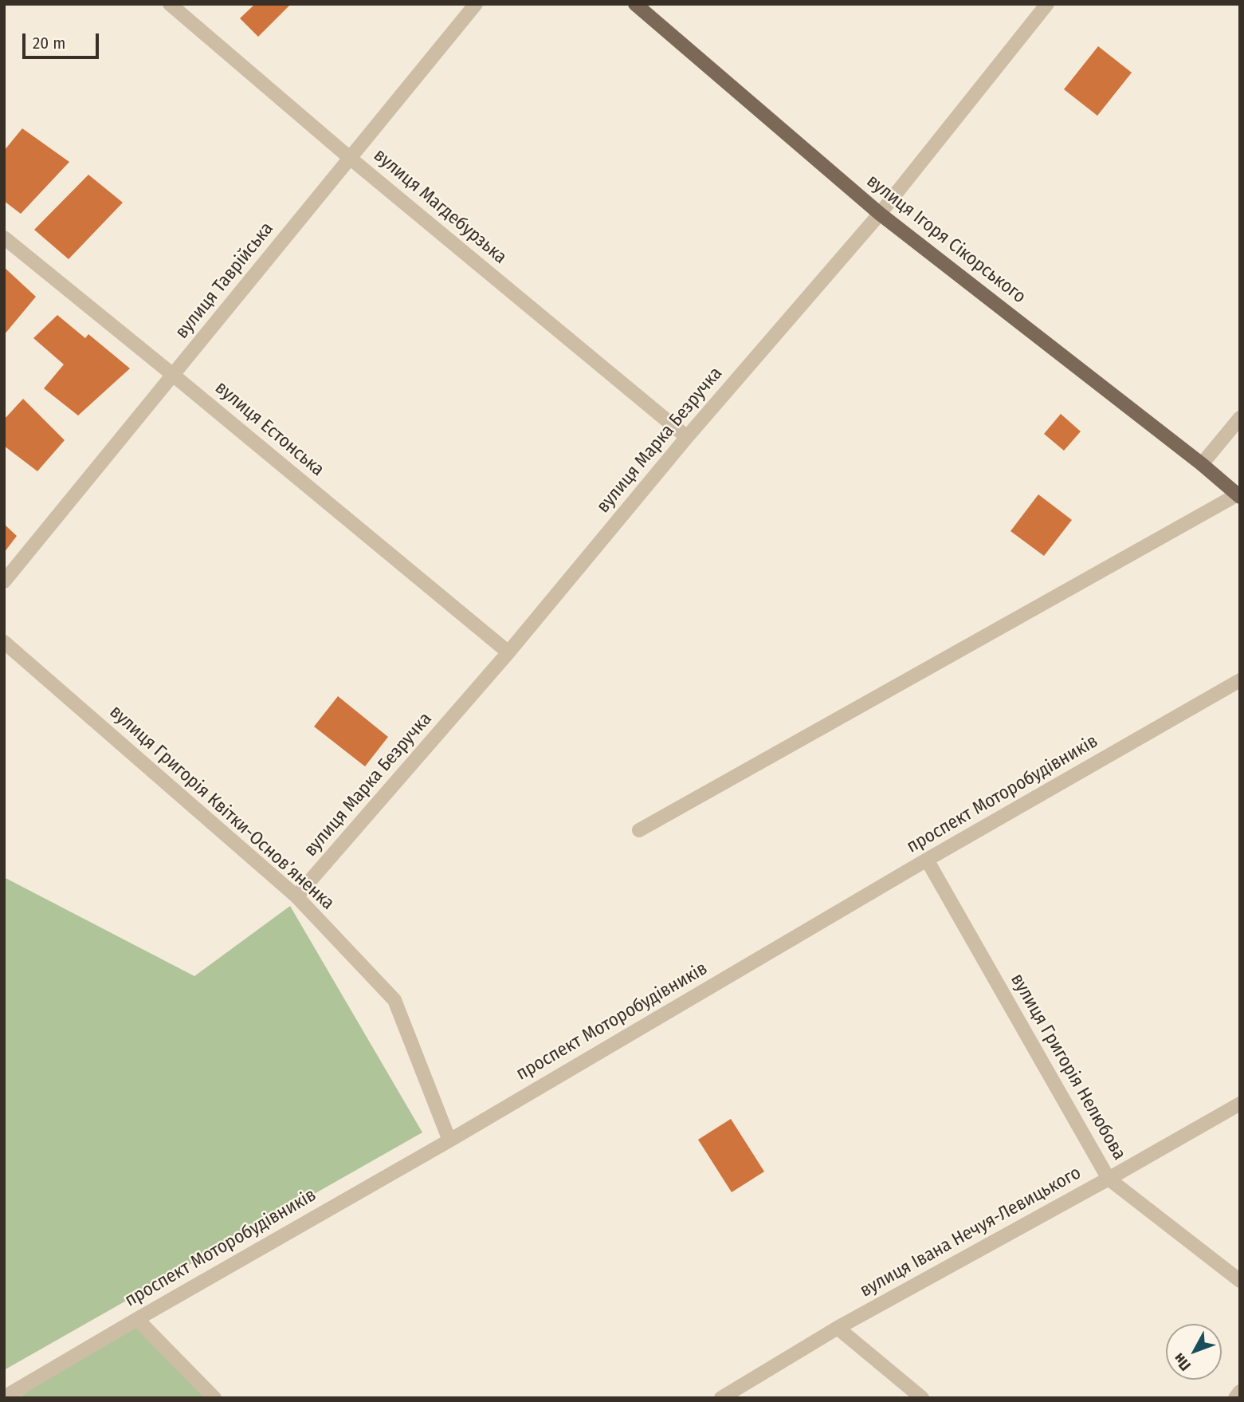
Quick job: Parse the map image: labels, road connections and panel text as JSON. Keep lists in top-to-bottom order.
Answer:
{
  "streets": {
    "main road": ["вулиця Ігоря Сікорського"],
    "street": [
      "вулиця Магдебурзька",
      "вулиця Таврійська",
      "вулиця Естонська",
      "вулиця Марка Безручка",
      "проспект Моторобудівників",
      "вулиця Григорія Квітки-Основʼяненка",
      "вулиця Григорія Нелюбова",
      "вулиця Івана Нечуя-Левицького"
    ]
  },
  "crossings": [
    ["вулиця Магдебурзька", "вулиця Таврійська"],
    ["вулиця Магдебурзька", "вулиця Марка Безручка"],
    ["вулиця Ігоря Сікорського", "вулиця Марка Безручка"],
    ["вулиця Таврійська", "вулиця Естонська"],
    ["вулиця Естонська", "вулиця Марка Безручка"],
    ["вулиця Марка Безручка", "вулиця Григорія Квітки-Основʼяненка"],
    ["проспект Моторобудівників", "вулиця Григорія Квітки-Основʼяненка"],
    ["проспект Моторобудівників", "вулиця Григорія Нелюбова"],
    ["вулиця Григорія Нелюбова", "вулиця Івана Нечуя-Левицького"]
  ],
  "scale_bar": "20 m",
  "north": "bottom left"
}
